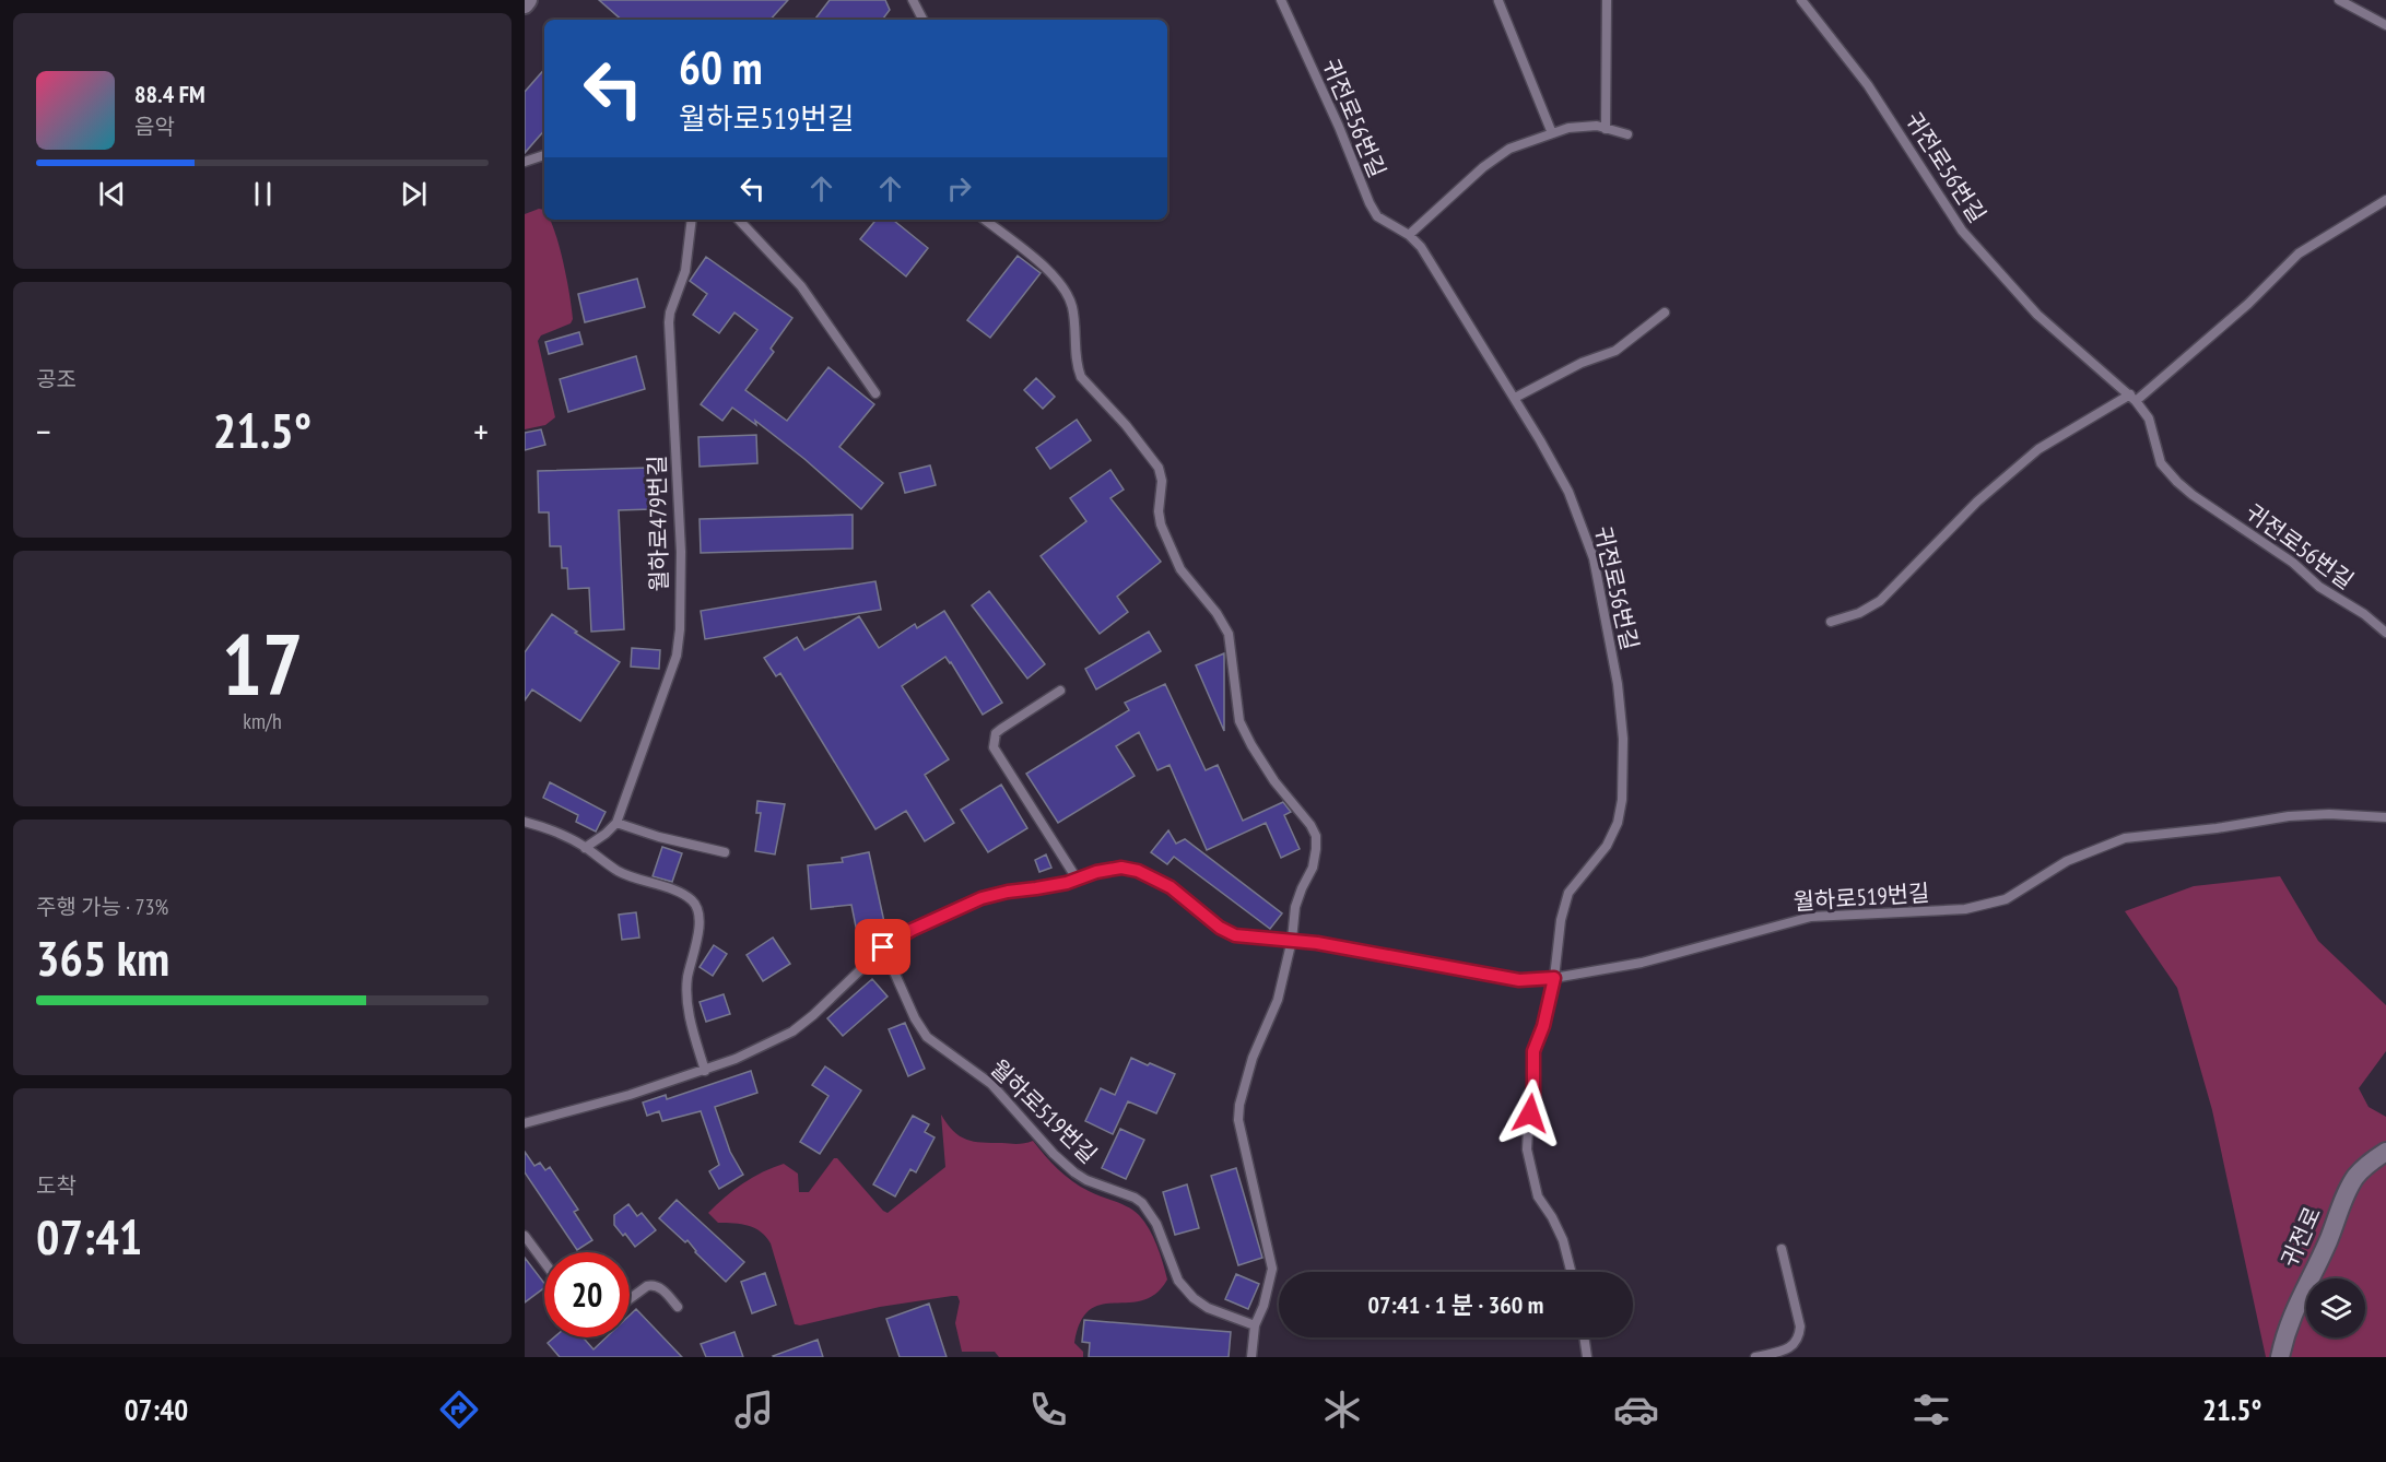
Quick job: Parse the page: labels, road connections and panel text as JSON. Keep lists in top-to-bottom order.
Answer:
{
  "streets": {
    "street": ["귀전로"],
    "lane": ["귀전로56번길", "월하로479번길", "월하로519번길"]
  },
  "crossings": [
    ["귀전로56번길", "월하로519번길"]
  ],
  "page": {
    "turn": ["60 m", "월하로519번길"],
    "song": ["88.4 FM", "음악"],
    "tile": [
      "공조",
      ["17", "km/h"],
      ["주행 가능 · 73%", "365 km"],
      ["도착", "07:41"]
    ],
    "heat": ["−", "21.5°", "+"],
    "limit": "20",
    "trip": "07:41 · 1 분 · 360 m",
    "tabs": ["07:40", "21.5°"]
  }
}
